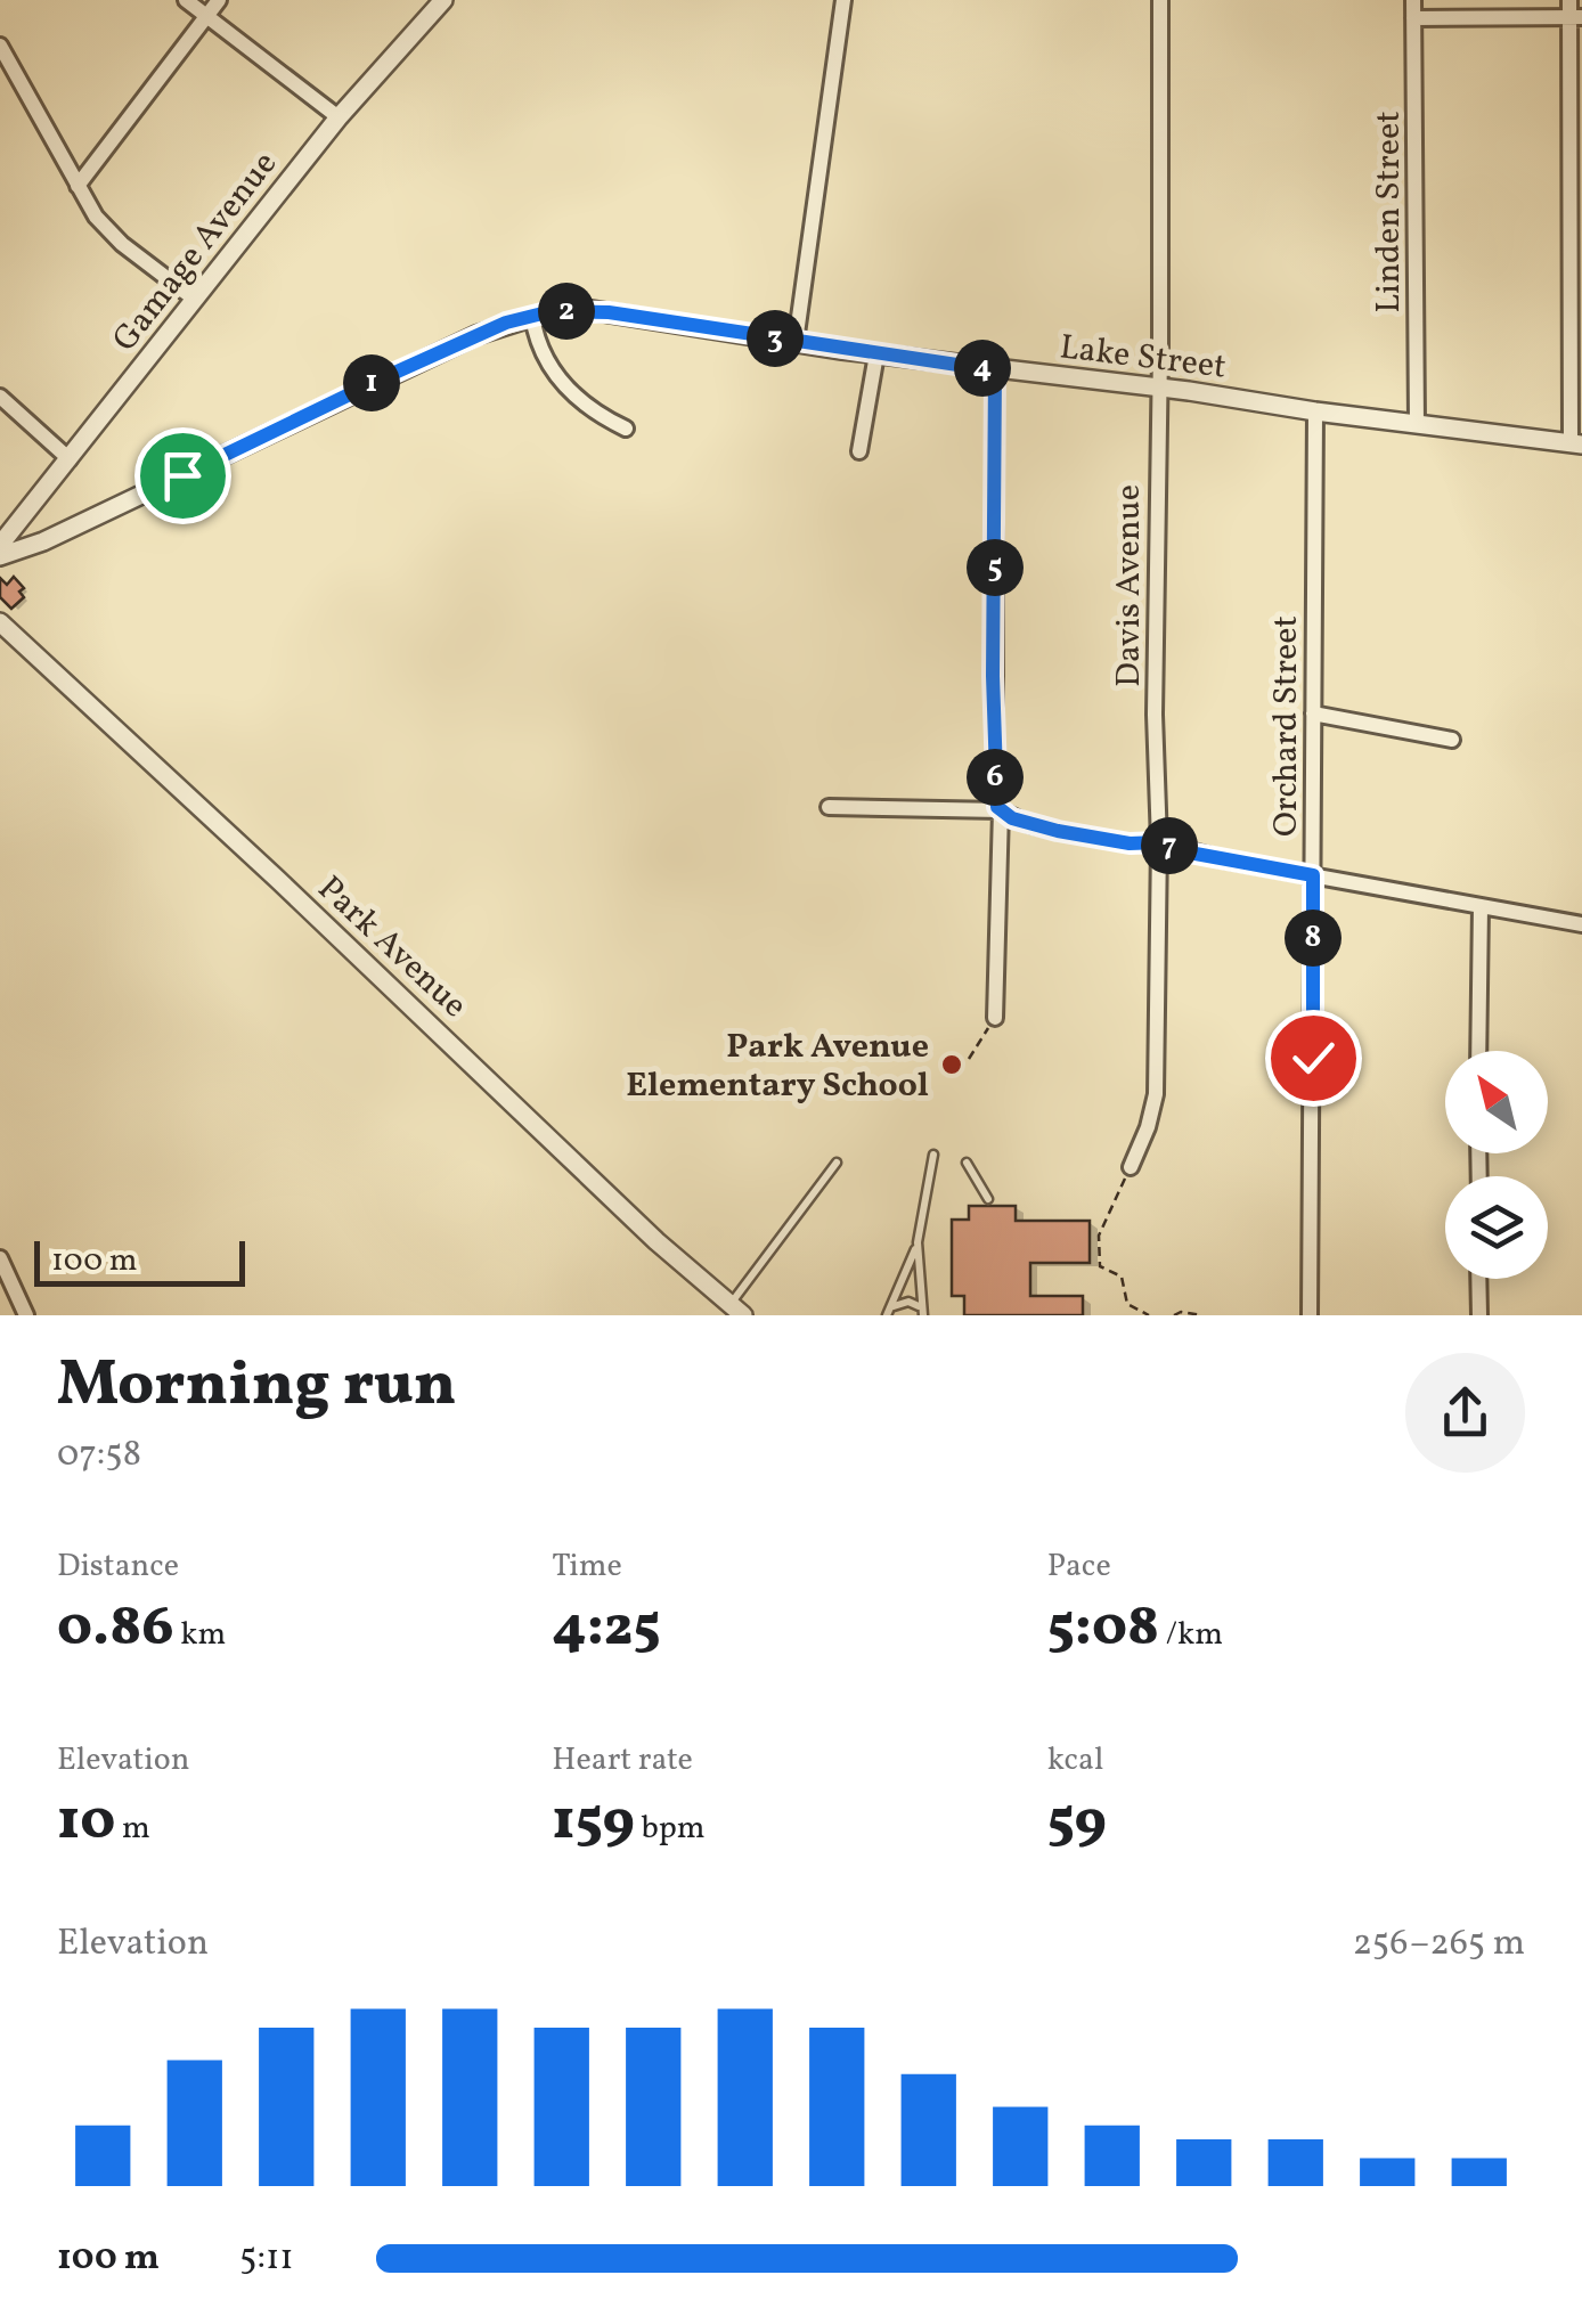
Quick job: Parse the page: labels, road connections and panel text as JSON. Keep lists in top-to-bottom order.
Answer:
{
  "streets": {
    "street": [
      "Linden Street",
      "Gamage Avenue",
      "Lake Street",
      "Davis Avenue",
      "Orchard Street",
      "Park Avenue"
    ]
  },
  "crossings": [
    ["Linden Street", "Lake Street"],
    ["Lake Street", "Davis Avenue"],
    ["Lake Street", "Orchard Street"]
  ],
  "places": ["Park Avenue Elementary School"],
  "scale_bar": "100 m",
  "north": "top left",
  "page": {
    "pins": [
      "2",
      "3",
      "4",
      "1",
      "5",
      "6",
      "7",
      "8"
    ],
    "scale": "100 m",
    "heading": ["Morning run", "07:58"],
    "stats": [
      ["Distance", "0.86 km"],
      ["Time", "4:25"],
      ["Pace", "5:08 /km"],
      ["Elevation", "10 m"],
      ["Heart rate", "159 bpm"],
      ["kcal", "59"]
    ],
    "chart": ["Elevation", "256–265 m"],
    "list": [
      {
        "name": "100 m",
        "note": "5:11"
      }
    ]
  }
}
